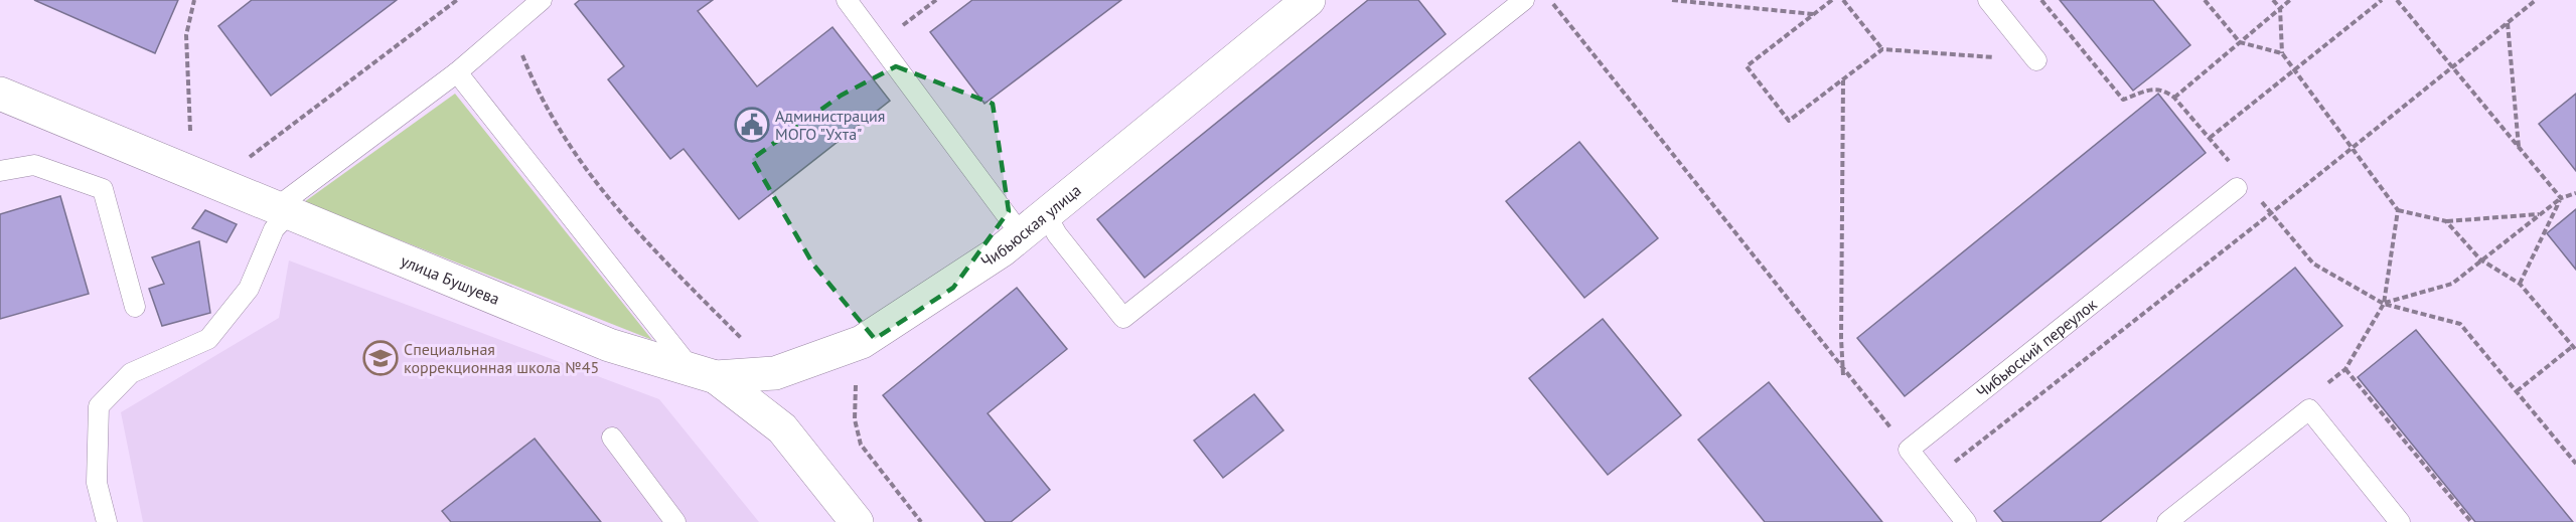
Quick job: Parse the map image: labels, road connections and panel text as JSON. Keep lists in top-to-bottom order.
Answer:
{
  "streets": {
    "street": ["Чибьюская улица", "улица Бушуева"],
    "lane": ["Чибьюский переулок"]
  },
  "crossings": [
    ["Чибьюская улица", "улица Бушуева"]
  ],
  "places": {
    "public building": ["Администрация МОГО \"Ухта\""],
    "school or university": ["Специальная коррекционная школа №45"]
  }
}
